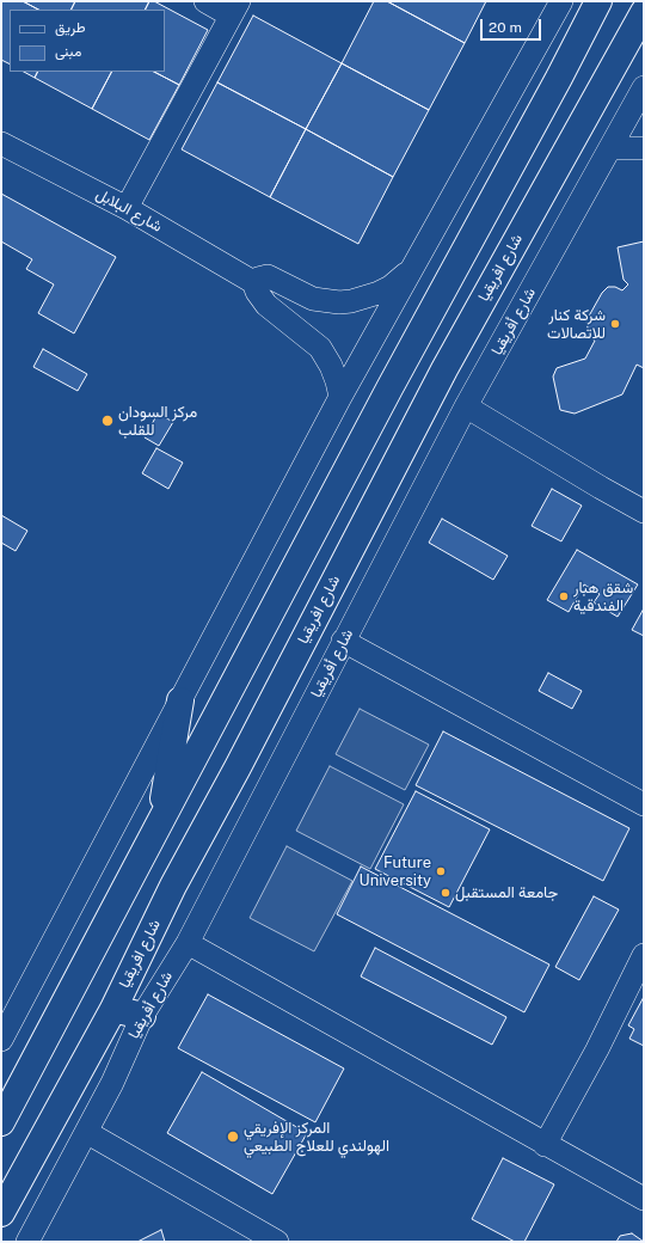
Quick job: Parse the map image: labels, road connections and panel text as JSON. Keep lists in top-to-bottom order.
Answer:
{
  "streets": {
    "highway": ["شارع افريقيا"],
    "street": ["شارع البلابل", "شارع أفريقيا"]
  },
  "places": [
    "شركة كنار للاتصالات",
    "مركز السودان للقلب",
    "شقق هبار الفندقية",
    "Future University",
    "جامعة المستقبل",
    "المركز الإفريقي الهولندي للعلاج الطبيعي"
  ],
  "legend": ["طريق", "مبنى"],
  "scale_bar": "20 m"
}
